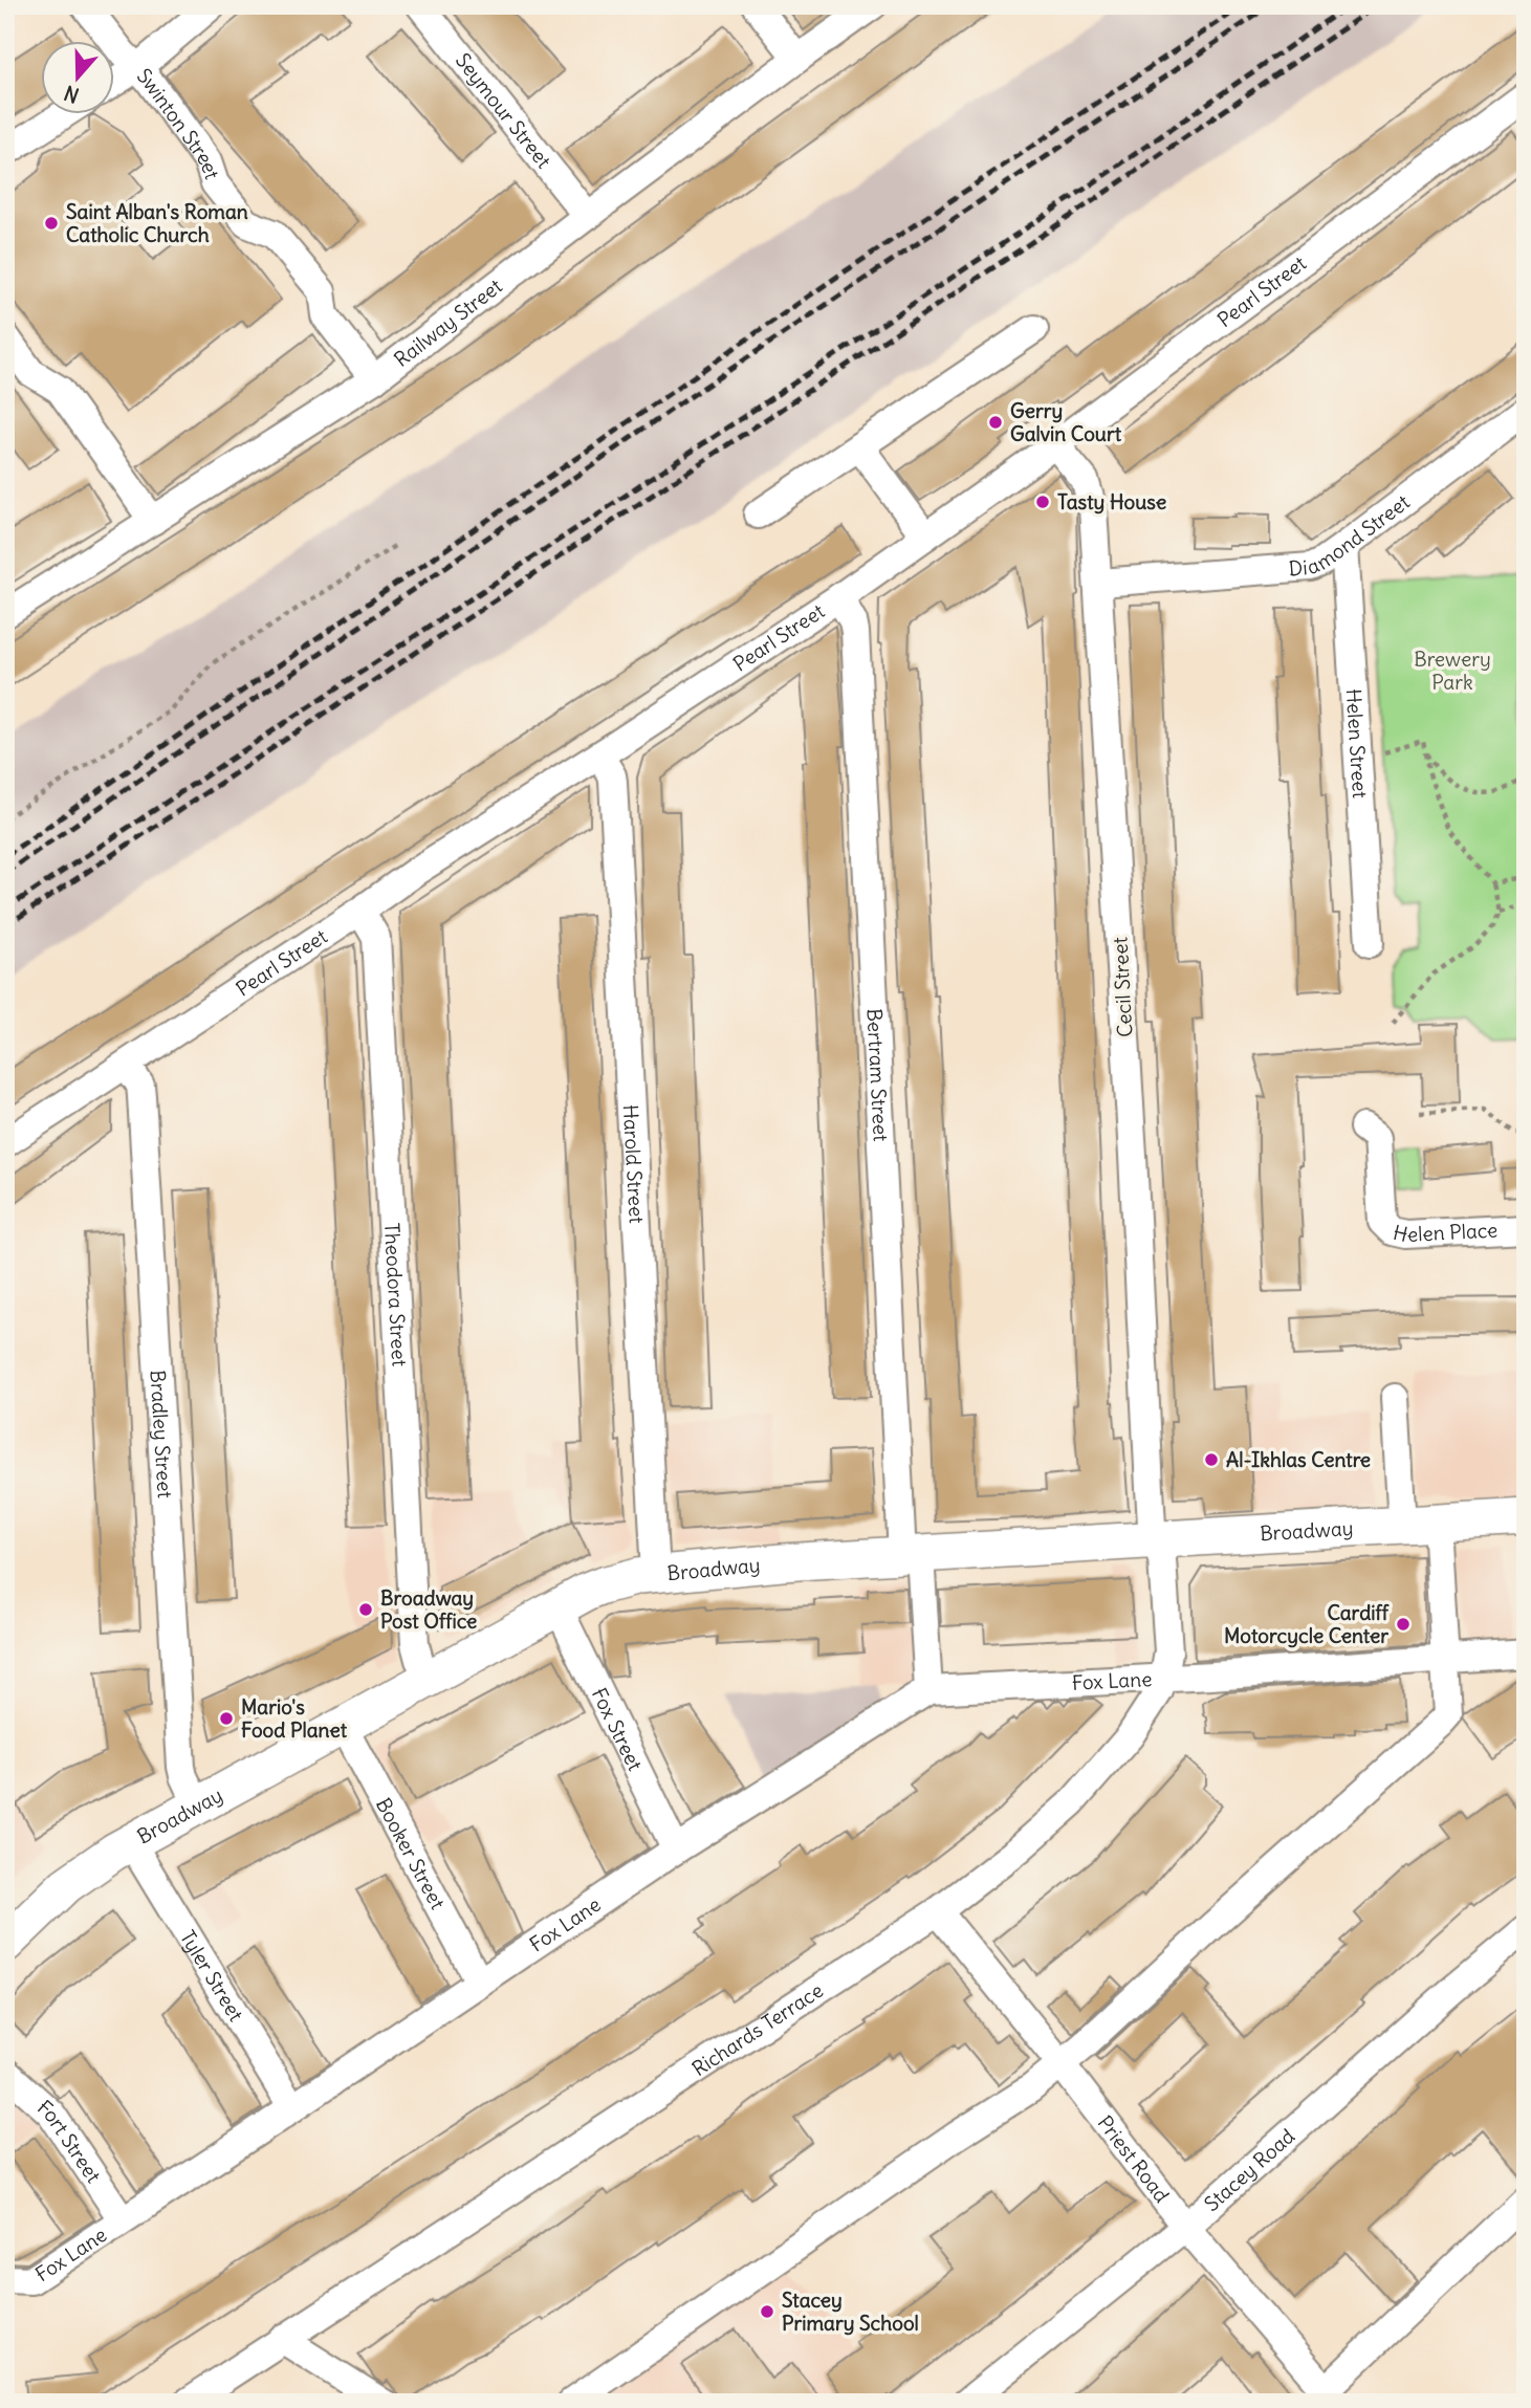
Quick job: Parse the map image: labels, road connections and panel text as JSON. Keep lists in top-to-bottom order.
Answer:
{
  "streets": {
    "main road": ["Broadway"],
    "street": [
      "Seymour Street",
      "Swinton Street",
      "Pearl Street",
      "Railway Street",
      "Diamond Street",
      "Helen Street",
      "Cecil Street",
      "Bertram Street",
      "Harold Street",
      "Helen Place",
      "Theodora Street",
      "Bradley Street",
      "Fox Lane",
      "Fox Street",
      "Booker Street",
      "Tyler Street",
      "Richards Terrace",
      "Fort Street",
      "Priest Road",
      "Stacey Road"
    ]
  },
  "crossings": [
    ["Seymour Street", "Railway Street"],
    ["Swinton Street", "Railway Street"],
    ["Pearl Street", "Cecil Street"],
    ["Pearl Street", "Bertram Street"],
    ["Pearl Street", "Harold Street"],
    ["Pearl Street", "Theodora Street"],
    ["Pearl Street", "Bradley Street"],
    ["Diamond Street", "Helen Street"],
    ["Diamond Street", "Cecil Street"],
    ["Cecil Street", "Broadway"],
    ["Cecil Street", "Richards Terrace"],
    ["Bertram Street", "Broadway"],
    ["Bertram Street", "Fox Lane"],
    ["Harold Street", "Broadway"],
    ["Theodora Street", "Broadway"],
    ["Bradley Street", "Broadway"],
    ["Broadway", "Fox Street"],
    ["Broadway", "Booker Street"],
    ["Broadway", "Tyler Street"],
    ["Broadway", "Richards Terrace"],
    ["Fox Lane", "Fox Street"],
    ["Fox Lane", "Booker Street"],
    ["Fox Lane", "Tyler Street"],
    ["Fox Lane", "Richards Terrace"],
    ["Fox Lane", "Fort Street"],
    ["Richards Terrace", "Priest Road"],
    ["Priest Road", "Stacey Road"]
  ],
  "parks": ["Brewery Park"],
  "places": [
    "Saint Alban's Roman Catholic Church",
    "Gerry Galvin Court",
    "Tasty House",
    "Al-Ikhlas Centre",
    "Broadway Post Office",
    "Cardiff Motorcycle Center",
    "Mario's Food Planet",
    "Stacey Primary School"
  ],
  "north": "bottom"
}
